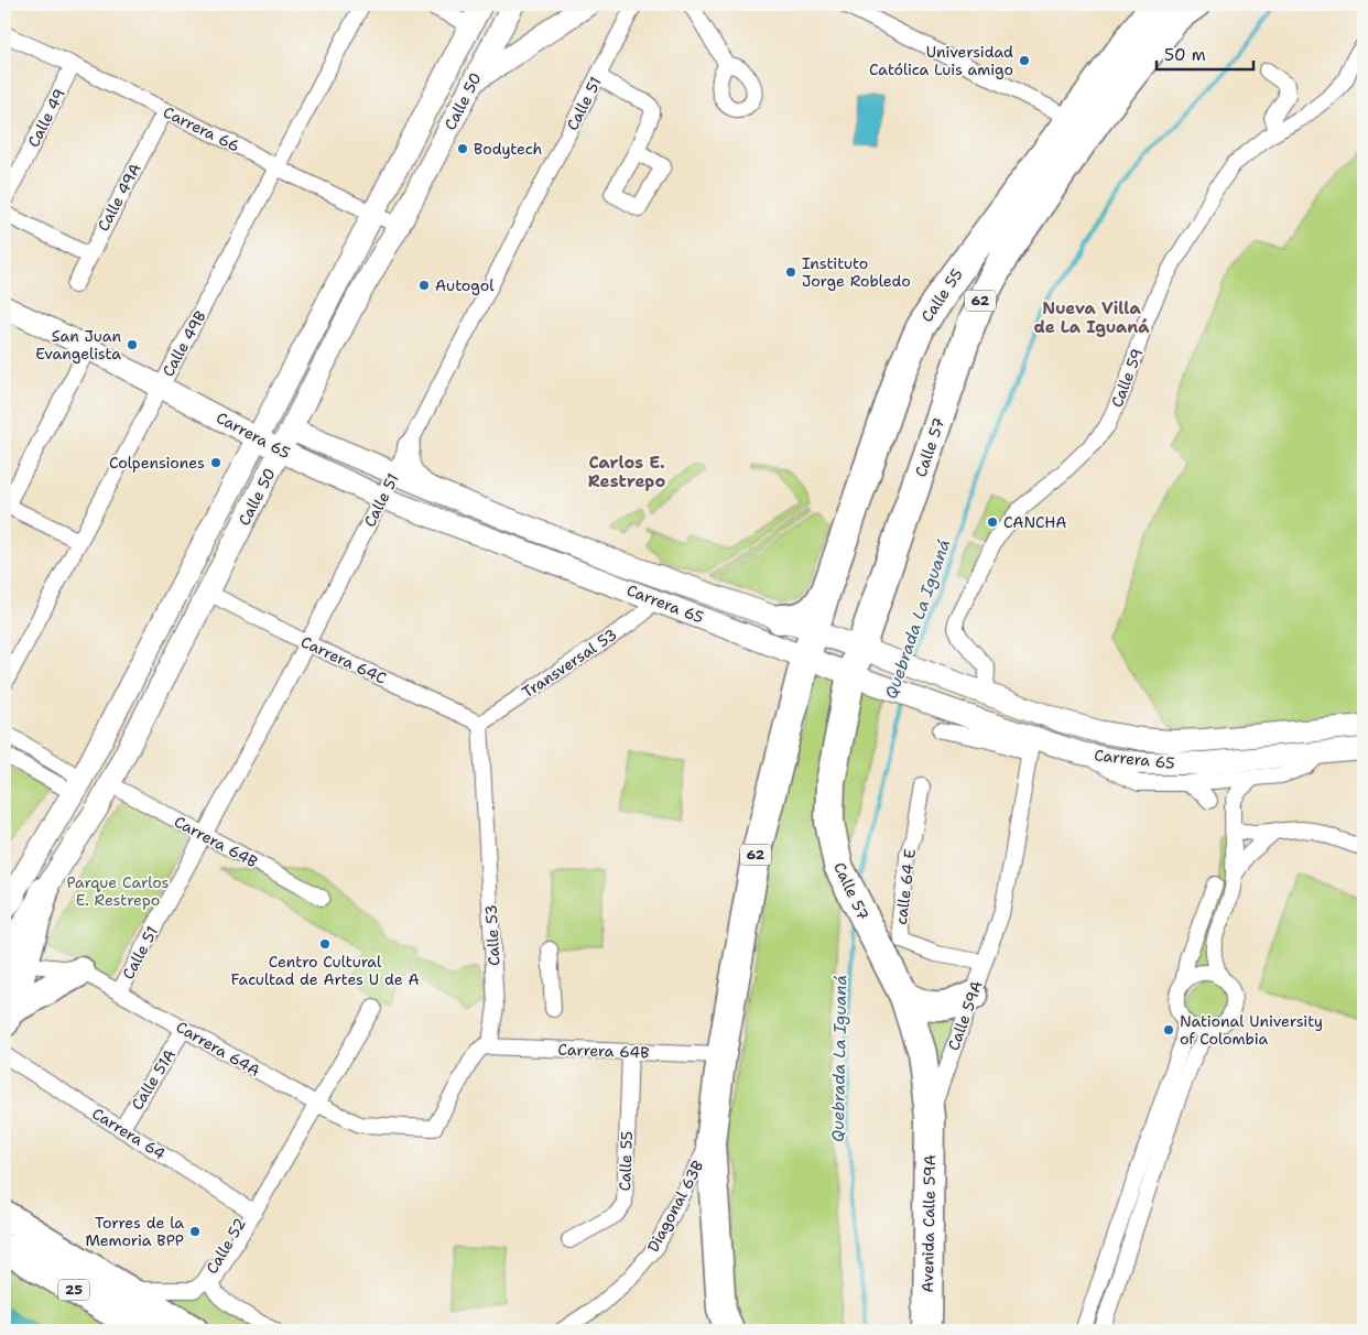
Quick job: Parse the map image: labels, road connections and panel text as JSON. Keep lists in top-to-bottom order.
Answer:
{
  "streets": {
    "highway": [
      "Calle 55",
      "62",
      "Calle 57",
      "Calle 59A",
      "Avenida Calle 59A",
      "25"
    ],
    "main road": ["Calle 50", "Carrera 65"],
    "street": [
      "Calle 51",
      "Calle 49",
      "Carrera 66",
      "Calle 49A",
      "Calle 49B",
      "Calle 59",
      "Carrera 64C",
      "Transversal 53",
      "Carrera 64B",
      "calle 64 E",
      "Calle 53",
      "Carrera 64A",
      "Calle 51A",
      "Carrera 64",
      "Diagonal 63B",
      "Calle 52"
    ]
  },
  "crossings": [
    ["Calle 50", "Carrera 66"],
    ["Calle 50", "Carrera 65"],
    ["Calle 50", "Carrera 64C"],
    ["Calle 50", "Carrera 64B"],
    ["Calle 51", "Carrera 65"],
    ["Calle 51", "Carrera 64C"],
    ["Calle 51", "Carrera 64B"],
    ["Calle 51", "Carrera 64A"],
    ["Calle 49", "Carrera 66"],
    ["Carrera 66", "Calle 49A"],
    ["Carrera 66", "Calle 49B"],
    ["Calle 55", "62"],
    ["Calle 55", "Carrera 65"],
    ["Calle 55", "Calle 57"],
    ["Calle 55", "Carrera 64B"],
    ["62", "Carrera 65"],
    ["62", "Carrera 64B"],
    ["62", "Diagonal 63B"],
    ["Calle 49B", "Carrera 65"],
    ["Calle 59", "Carrera 65"],
    ["Carrera 65", "Calle 57"],
    ["Carrera 65", "Transversal 53"],
    ["Carrera 65", "Calle 59A"],
    ["Calle 57", "Calle 59A"],
    ["Carrera 64C", "Transversal 53"],
    ["Carrera 64C", "Calle 53"],
    ["Transversal 53", "Calle 53"],
    ["Carrera 64B", "Calle 53"],
    ["Calle 53", "Carrera 64A"],
    ["Calle 59A", "Avenida Calle 59A"],
    ["Carrera 64A", "Calle 51A"],
    ["Carrera 64A", "Calle 52"],
    ["Calle 51A", "Carrera 64"],
    ["Carrera 64", "Calle 52"],
    ["Calle 52", "25"]
  ],
  "districts": ["Nueva Villa de La Iguaná", "Carlos E. Restrepo"],
  "water": ["Quebrada La Iguaná"],
  "parks": ["Parque Carlos E. Restrepo"],
  "places": [
    "Universidad Católica Luis amigo",
    "Bodytech",
    "Instituto Jorge Robledo",
    "Autogol",
    "San Juan Evangelista",
    "Colpensiones",
    "CANCHA",
    "Centro Cultural Facultad de Artes U de A",
    "National University of Colombia",
    "Torres de la Memoria BPP"
  ],
  "scale_bar": "50 m"
}
